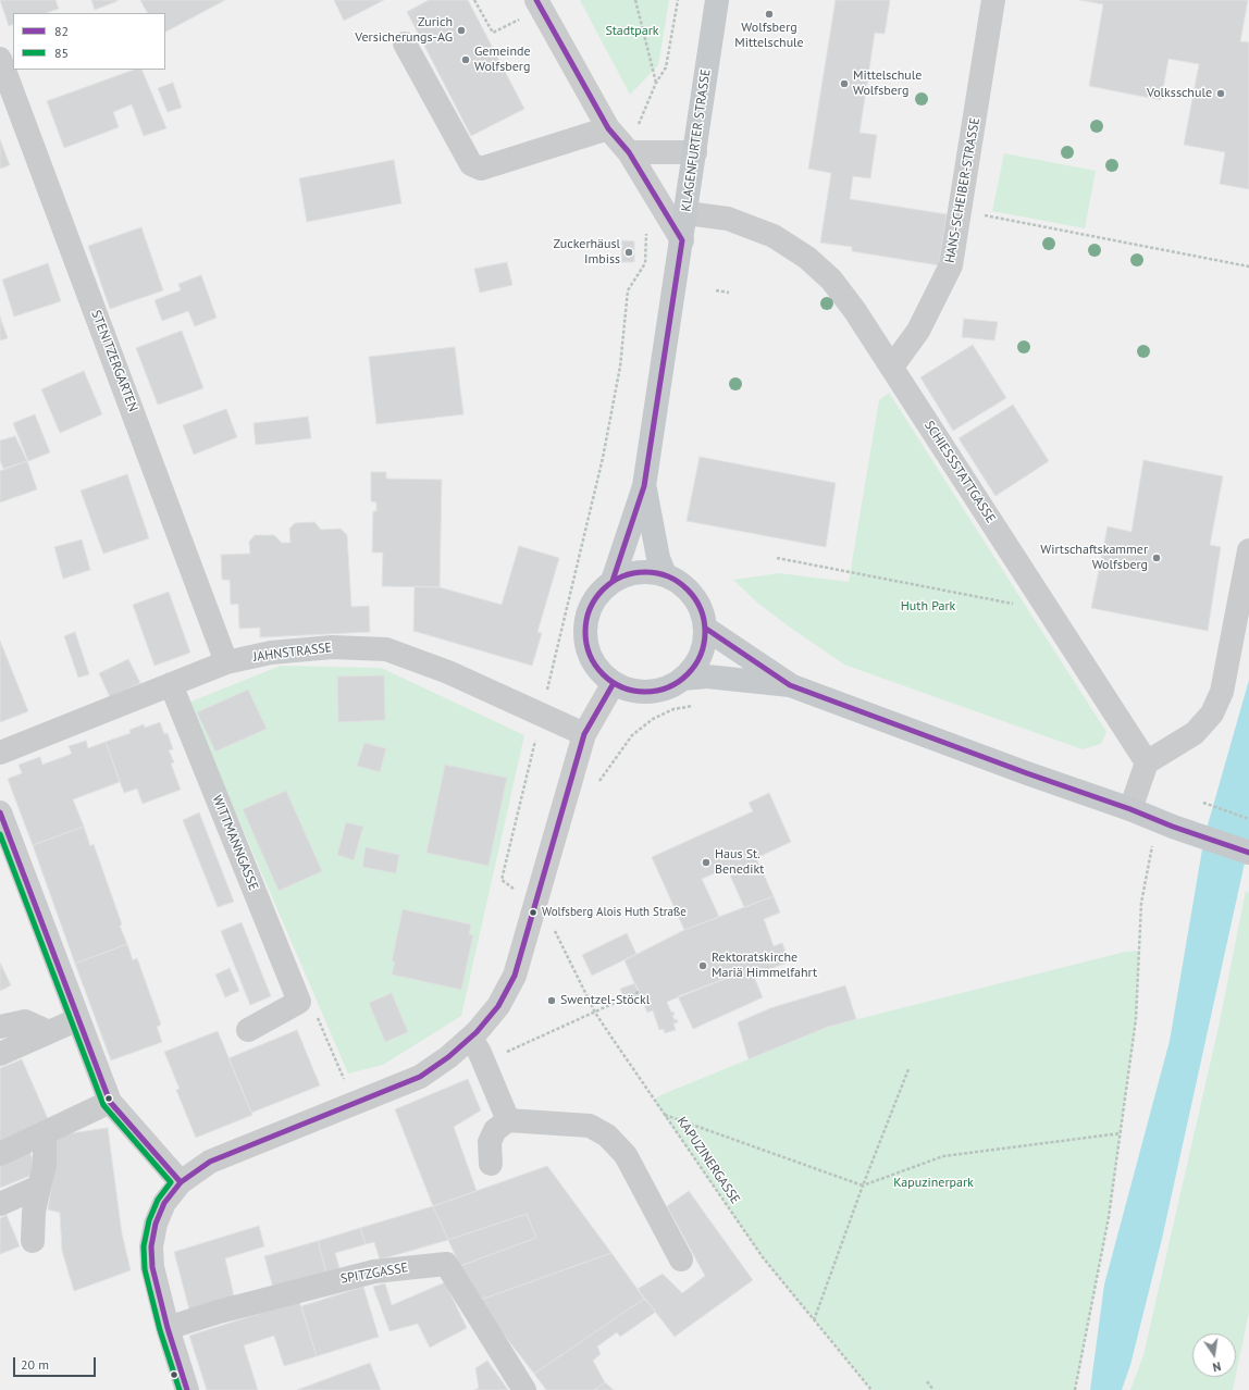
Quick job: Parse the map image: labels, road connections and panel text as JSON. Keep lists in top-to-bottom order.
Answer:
{
  "streets": {
    "main road": ["KLAGENFURTER STRASSE"],
    "street": [
      "HANS-SCHEIBER-STRASSE",
      "STENITZERGARTEN",
      "SCHIESSSTATTGASSE",
      "JAHNSTRASSE",
      "WITTMANNGASSE",
      "SPITZGASSE"
    ],
    "path": ["KAPUZINERGASSE"]
  },
  "crossings": [
    ["KLAGENFURTER STRASSE", "SCHIESSSTATTGASSE"],
    ["HANS-SCHEIBER-STRASSE", "SCHIESSSTATTGASSE"],
    ["STENITZERGARTEN", "JAHNSTRASSE"],
    ["JAHNSTRASSE", "WITTMANNGASSE"]
  ],
  "parks": ["Stadtpark", "Huth Park", "Kapuzinerpark"],
  "places": [
    "Wolfsberg Mittelschule",
    "Zurich Versicherungs-AG",
    "Gemeinde Wolfsberg",
    "Mittelschule Wolfsberg",
    "Volksschule",
    "Zuckerhäusl Imbiss",
    "Wirtschaftskammer Wolfsberg",
    "Haus St. Benedikt",
    "Wolfsberg Alois Huth Straße",
    "Rektoratskirche Mariä Himmelfahrt",
    "Swentzel-Stöckl"
  ],
  "lines": ["transit line 82", "transit line 85"],
  "legend": ["82", "85"],
  "scale_bar": "20 m",
  "north": "bottom"
}
